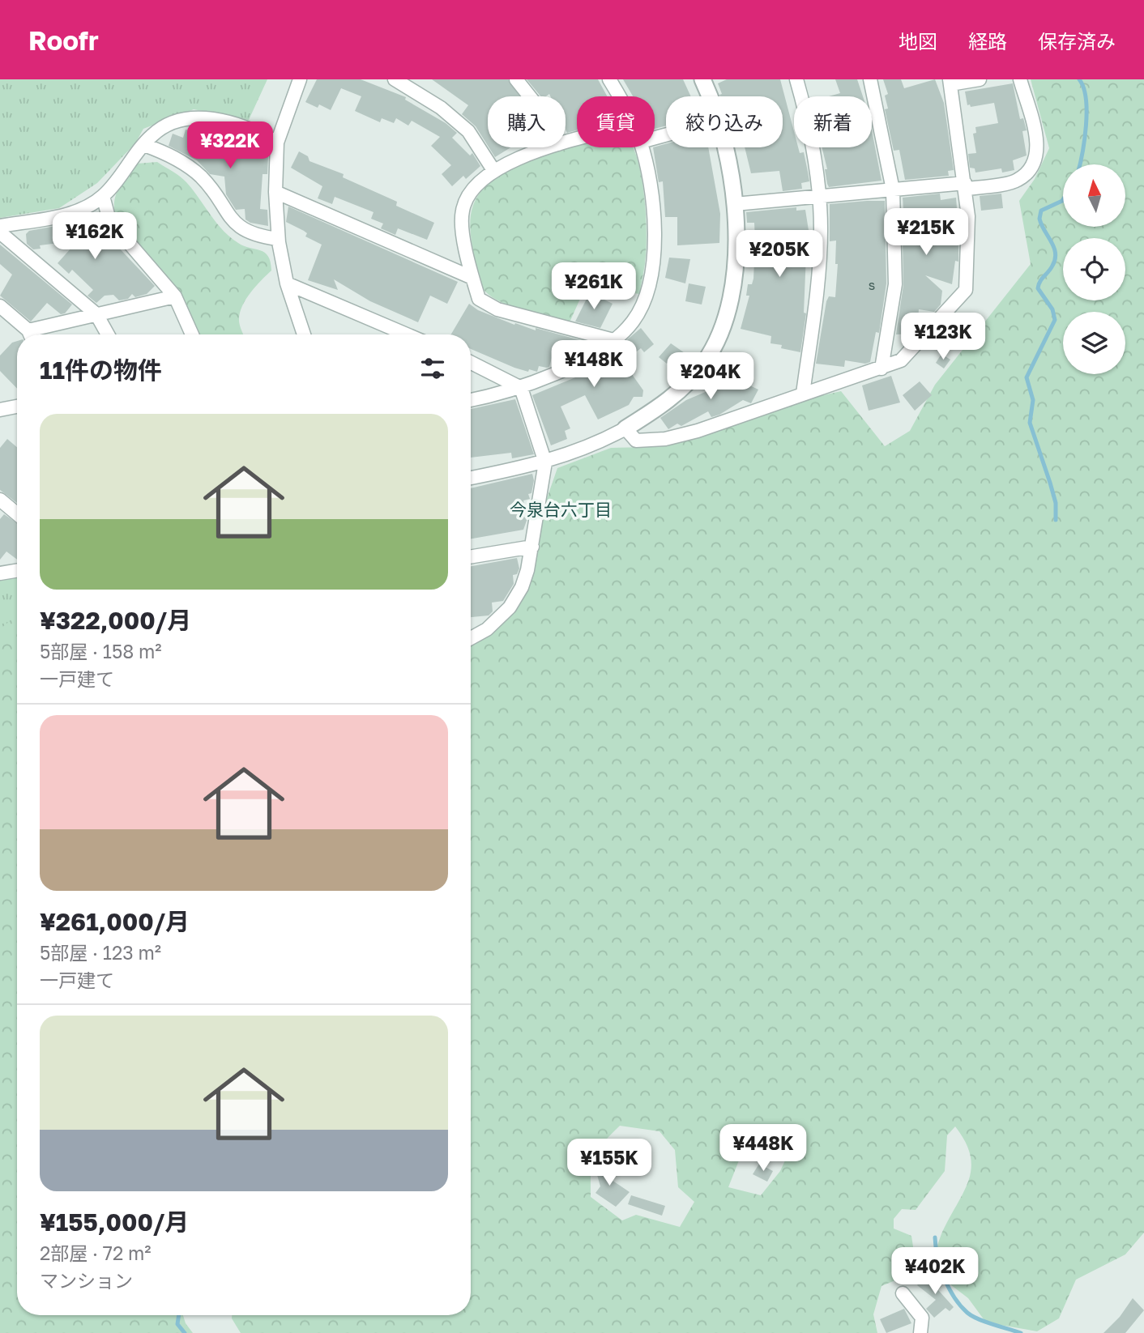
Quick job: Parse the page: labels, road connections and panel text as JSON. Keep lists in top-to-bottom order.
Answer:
{
  "districts": ["今泉台六丁目"],
  "house_numbers": ["s"],
  "north": "top",
  "page": {
    "header": "Roofr",
    "nav": ["地図", "経路", "保存済み"],
    "chip": [
      "購入",
      "賃貸",
      "絞り込み",
      "新着"
    ],
    "price": [
      "¥322K",
      "¥215K",
      "¥162K",
      "¥205K",
      "¥261K",
      "¥123K",
      "¥148K",
      "¥204K",
      "¥448K",
      "¥155K",
      "¥402K"
    ],
    "heading": "11件の物件",
    "list": [
      {
        "name": "¥322,000/月",
        "note": "5部屋 · 158 m² · 一戸建て"
      },
      {
        "name": "¥261,000/月",
        "note": "5部屋 · 123 m² · 一戸建て"
      },
      {
        "name": "¥155,000/月",
        "note": "2部屋 · 72 m² · マンション"
      }
    ]
  }
}
